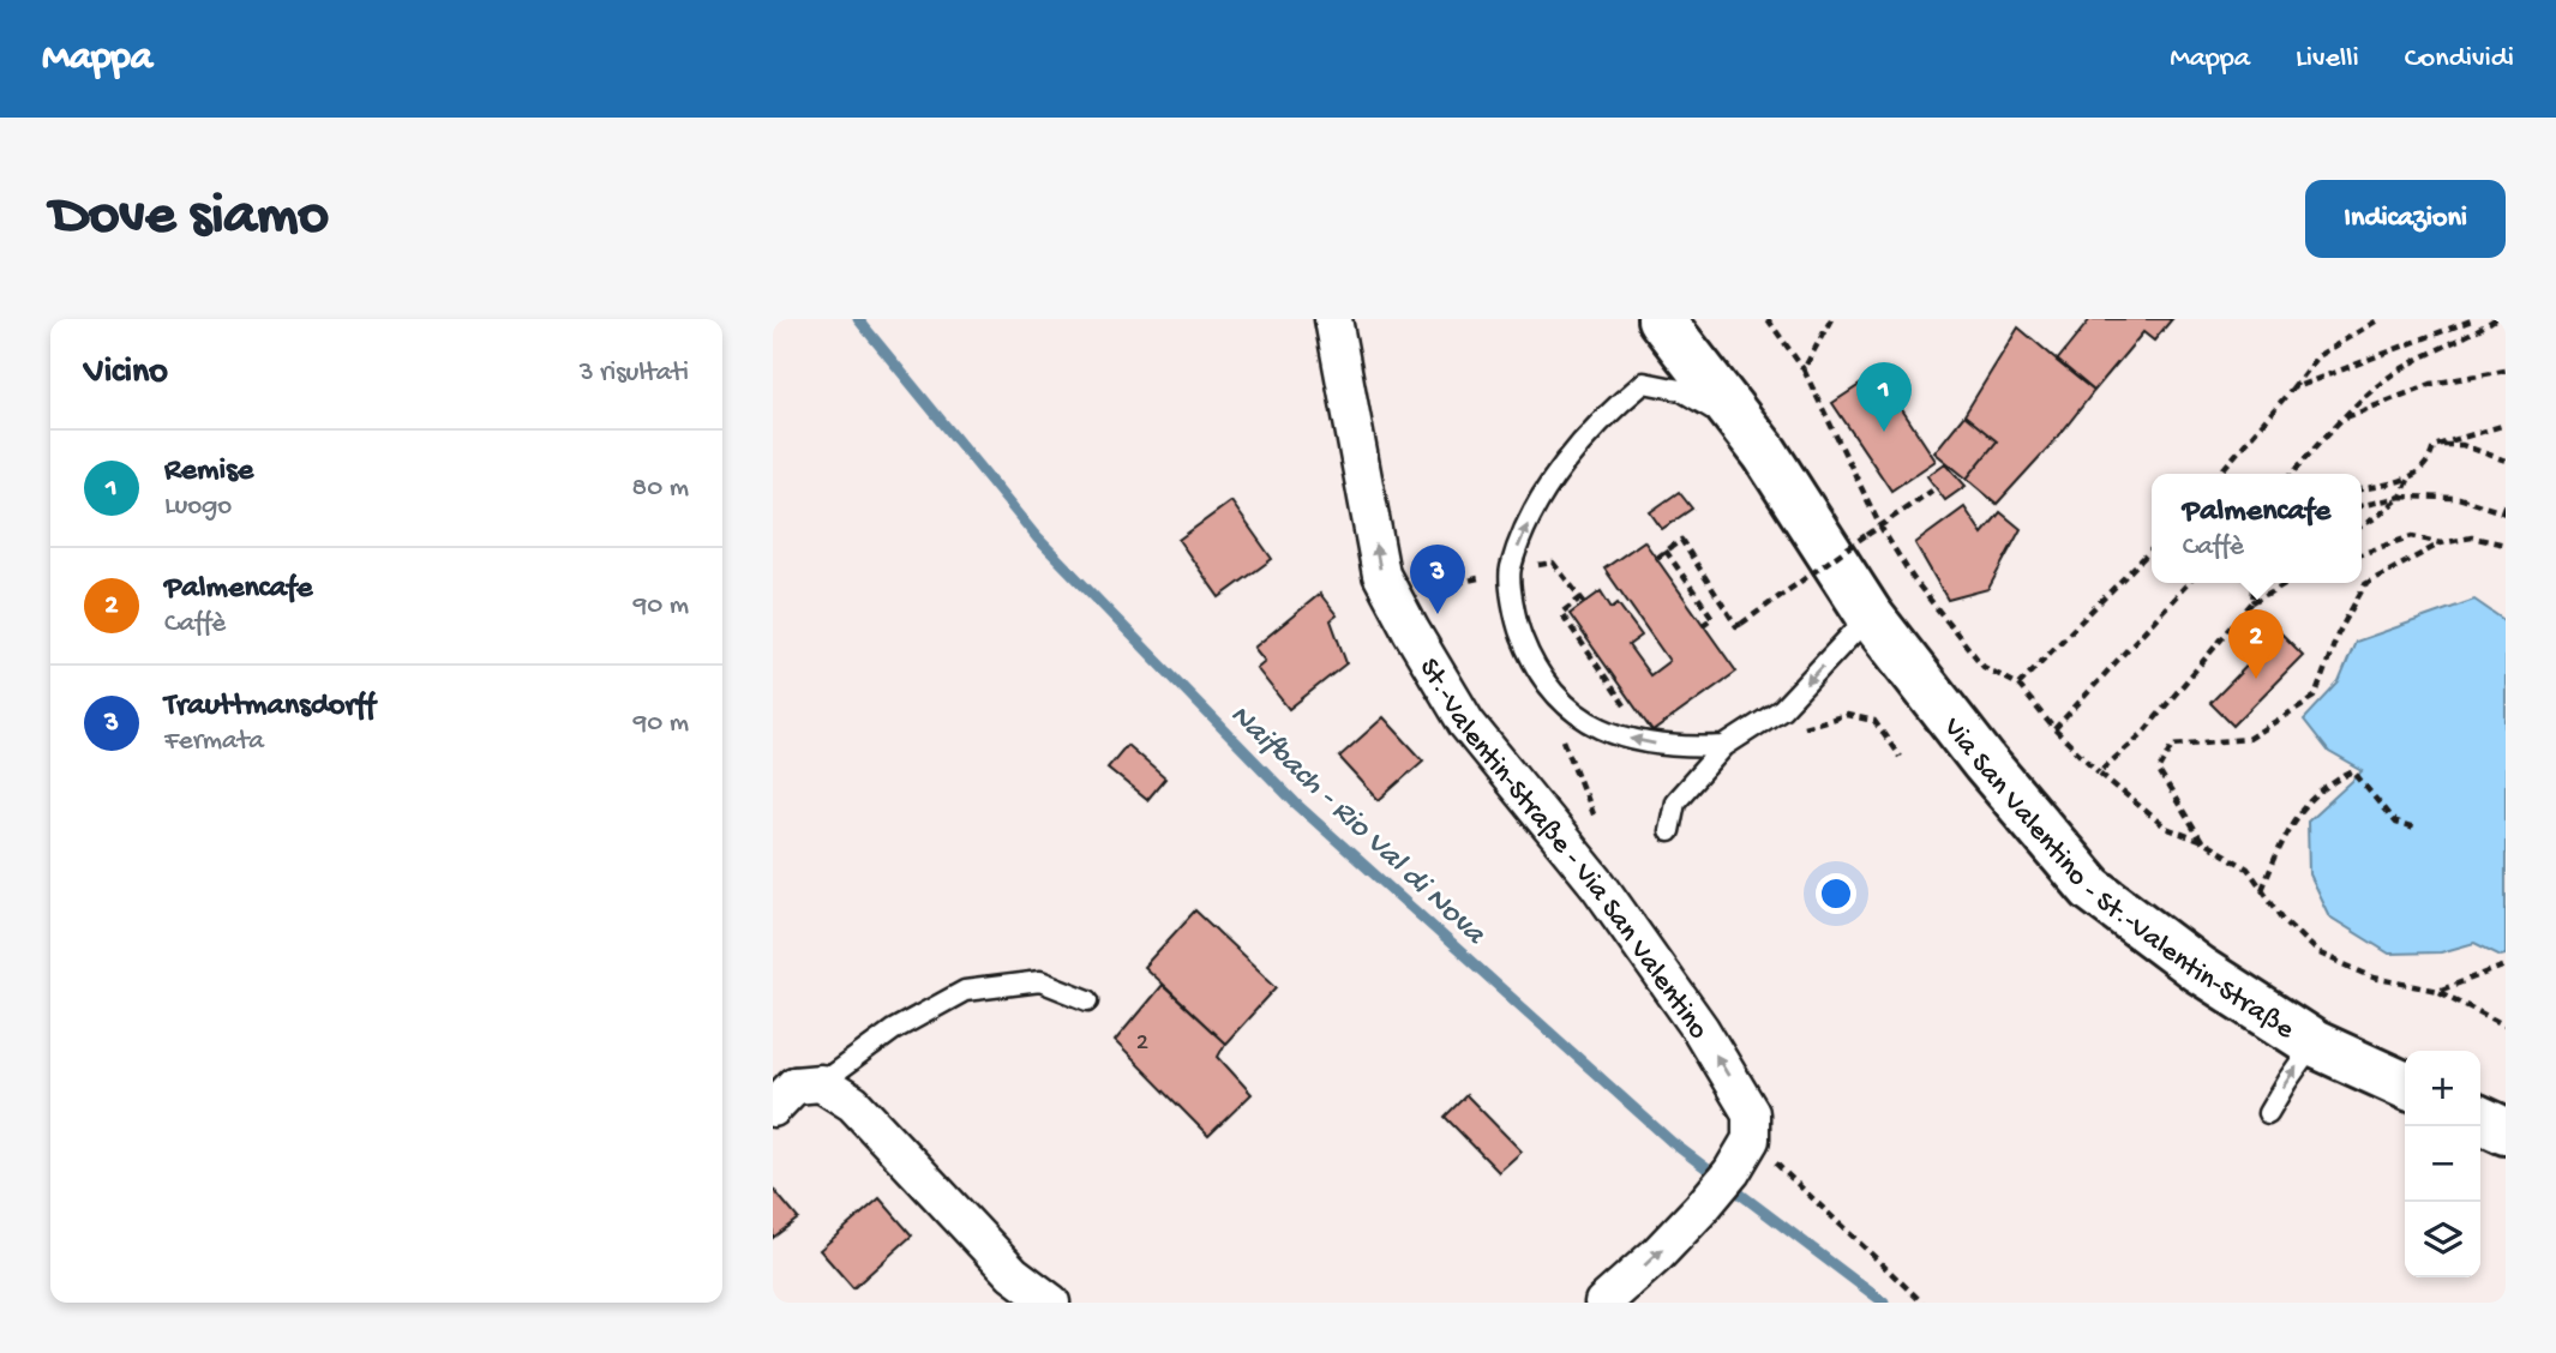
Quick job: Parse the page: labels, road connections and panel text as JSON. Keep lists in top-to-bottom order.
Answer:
{
  "streets": {
    "main road": ["Via San Valentino - St.-Valentin-Straße"],
    "street": ["St.-Valentin-Straße - Via San Valentino"]
  },
  "one_way": ["St.-Valentin-Straße - Via San Valentino"],
  "water": ["Naifbach - Rio Val di Nova"],
  "house_numbers": ["2"],
  "page": {
    "header": "Mappa",
    "nav": ["Mappa", "Livelli", "Condividi"],
    "buttons": "Indicazioni",
    "title": "Dove siamo",
    "heading": ["Vicino", "3 risultati"],
    "pins": ["1", "3", "2"],
    "list": [
      {
        "mark": "1",
        "name": "Remise",
        "note": "Luogo",
        "value": "80 m"
      },
      {
        "mark": "2",
        "name": "Palmencafe",
        "note": "Caffè",
        "value": "90 m"
      },
      {
        "mark": "3",
        "name": "Trauttmansdorff",
        "note": "Fermata",
        "value": "90 m"
      }
    ],
    "popup": ["Palmencafe", "Caffè"],
    "map_buttons": ["+", "−"]
  }
}
